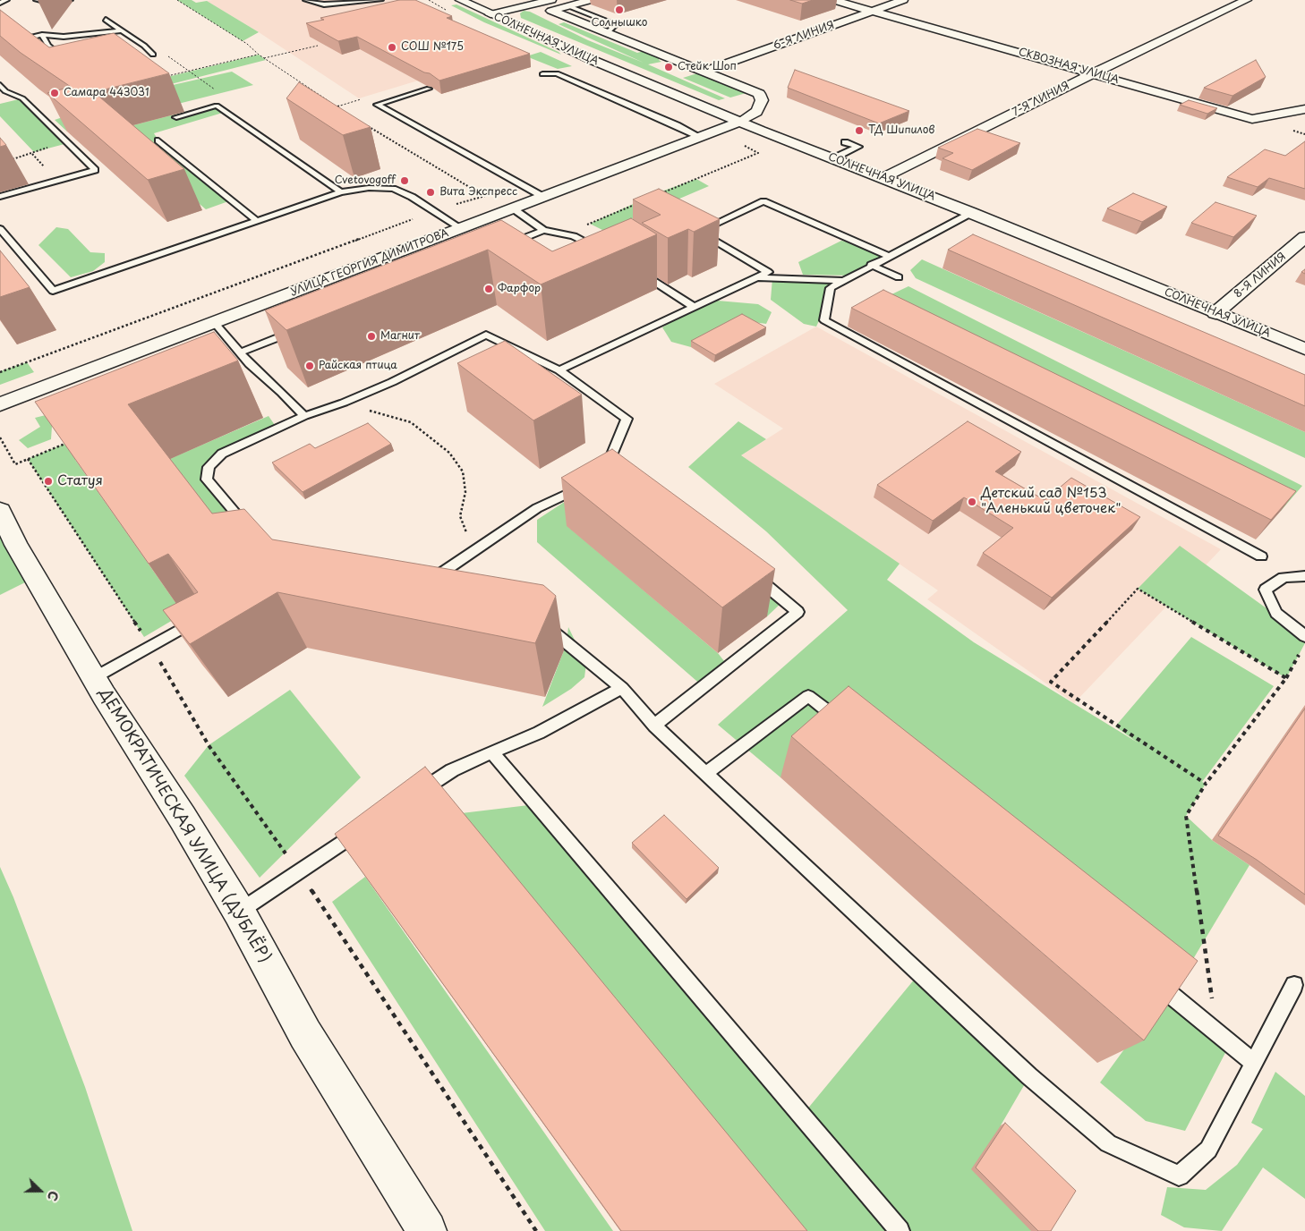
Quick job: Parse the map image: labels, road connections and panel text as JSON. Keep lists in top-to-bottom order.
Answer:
{
  "streets": {
    "street": [
      "6-Я ЛИНИЯ",
      "СОЛНЕЧНАЯ УЛИЦА",
      "СКВОЗНАЯ УЛИЦА",
      "7-Я ЛИНИЯ",
      "УЛИЦА ГЕОРГИЯ ДИМИТРОВА",
      "8-Я ЛИНИЯ",
      "ДЕМОКРАТИЧЕСКАЯ УЛИЦА (ДУБЛЁР)"
    ]
  },
  "crossings": [
    ["6-Я ЛИНИЯ", "СКВОЗНАЯ УЛИЦА"],
    ["6-Я ЛИНИЯ", "УЛИЦА ГЕОРГИЯ ДИМИТРОВА"],
    ["СОЛНЕЧНАЯ УЛИЦА", "7-Я ЛИНИЯ"],
    ["СОЛНЕЧНАЯ УЛИЦА", "УЛИЦА ГЕОРГИЯ ДИМИТРОВА"],
    ["СОЛНЕЧНАЯ УЛИЦА", "8-Я ЛИНИЯ"],
    ["СКВОЗНАЯ УЛИЦА", "7-Я ЛИНИЯ"]
  ],
  "places": [
    "Солнышко",
    "СОШ №175",
    "Стейк Шоп",
    "Самара 443031",
    "ТД Шипилов",
    "Cvetovogoff",
    "Вита Экспресс",
    "Фарфор",
    "Магнит",
    "Райская птица",
    "Статуя",
    "Детский сад №153 \"Аленький цветочек\""
  ],
  "north": "right"
}
